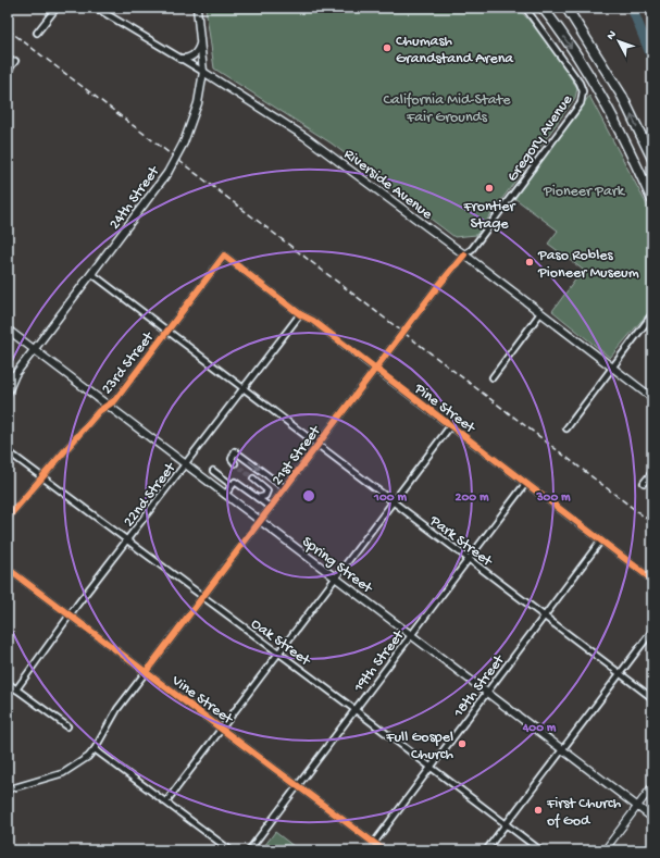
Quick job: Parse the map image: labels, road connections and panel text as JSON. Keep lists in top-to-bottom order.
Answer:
{
  "streets": {
    "main road": ["Riverside Avenue", "24th Street", "Spring Street"],
    "street": [
      "Gregory Avenue",
      "23rd Street",
      "Pine Street",
      "21st Street",
      "22nd Street",
      "Park Street",
      "Oak Street",
      "19th Street",
      "18th Street",
      "Vine Street"
    ]
  },
  "crossings": [
    ["Gregory Avenue", "Riverside Avenue"],
    ["Gregory Avenue", "21st Street"],
    ["Riverside Avenue", "24th Street"],
    ["Riverside Avenue", "21st Street"],
    ["24th Street", "Park Street"],
    ["24th Street", "Spring Street"],
    ["23rd Street", "Pine Street"],
    ["23rd Street", "Park Street"],
    ["23rd Street", "Spring Street"],
    ["23rd Street", "Oak Street"],
    ["Pine Street", "21st Street"],
    ["Pine Street", "22nd Street"],
    ["Pine Street", "19th Street"],
    ["Pine Street", "18th Street"],
    ["21st Street", "Park Street"],
    ["21st Street", "Spring Street"],
    ["21st Street", "Oak Street"],
    ["21st Street", "Vine Street"],
    ["22nd Street", "Park Street"],
    ["22nd Street", "Spring Street"],
    ["22nd Street", "Oak Street"],
    ["22nd Street", "Vine Street"],
    ["Park Street", "19th Street"],
    ["Park Street", "18th Street"],
    ["Spring Street", "19th Street"],
    ["Spring Street", "18th Street"],
    ["Oak Street", "19th Street"],
    ["Oak Street", "18th Street"],
    ["19th Street", "Vine Street"],
    ["18th Street", "Vine Street"]
  ],
  "parks": ["California Mid-State Fair Grounds", "Pioneer Park"],
  "places": [
    "Chumash Grandstand Arena",
    "Frontier Stage",
    "Paso Robles Pioneer Museum",
    "Full Gospel Church",
    "First Church of God"
  ],
  "north": "top left",
  "rings": [
    "100 m",
    "200 m",
    "300 m",
    "400 m"
  ]
}
